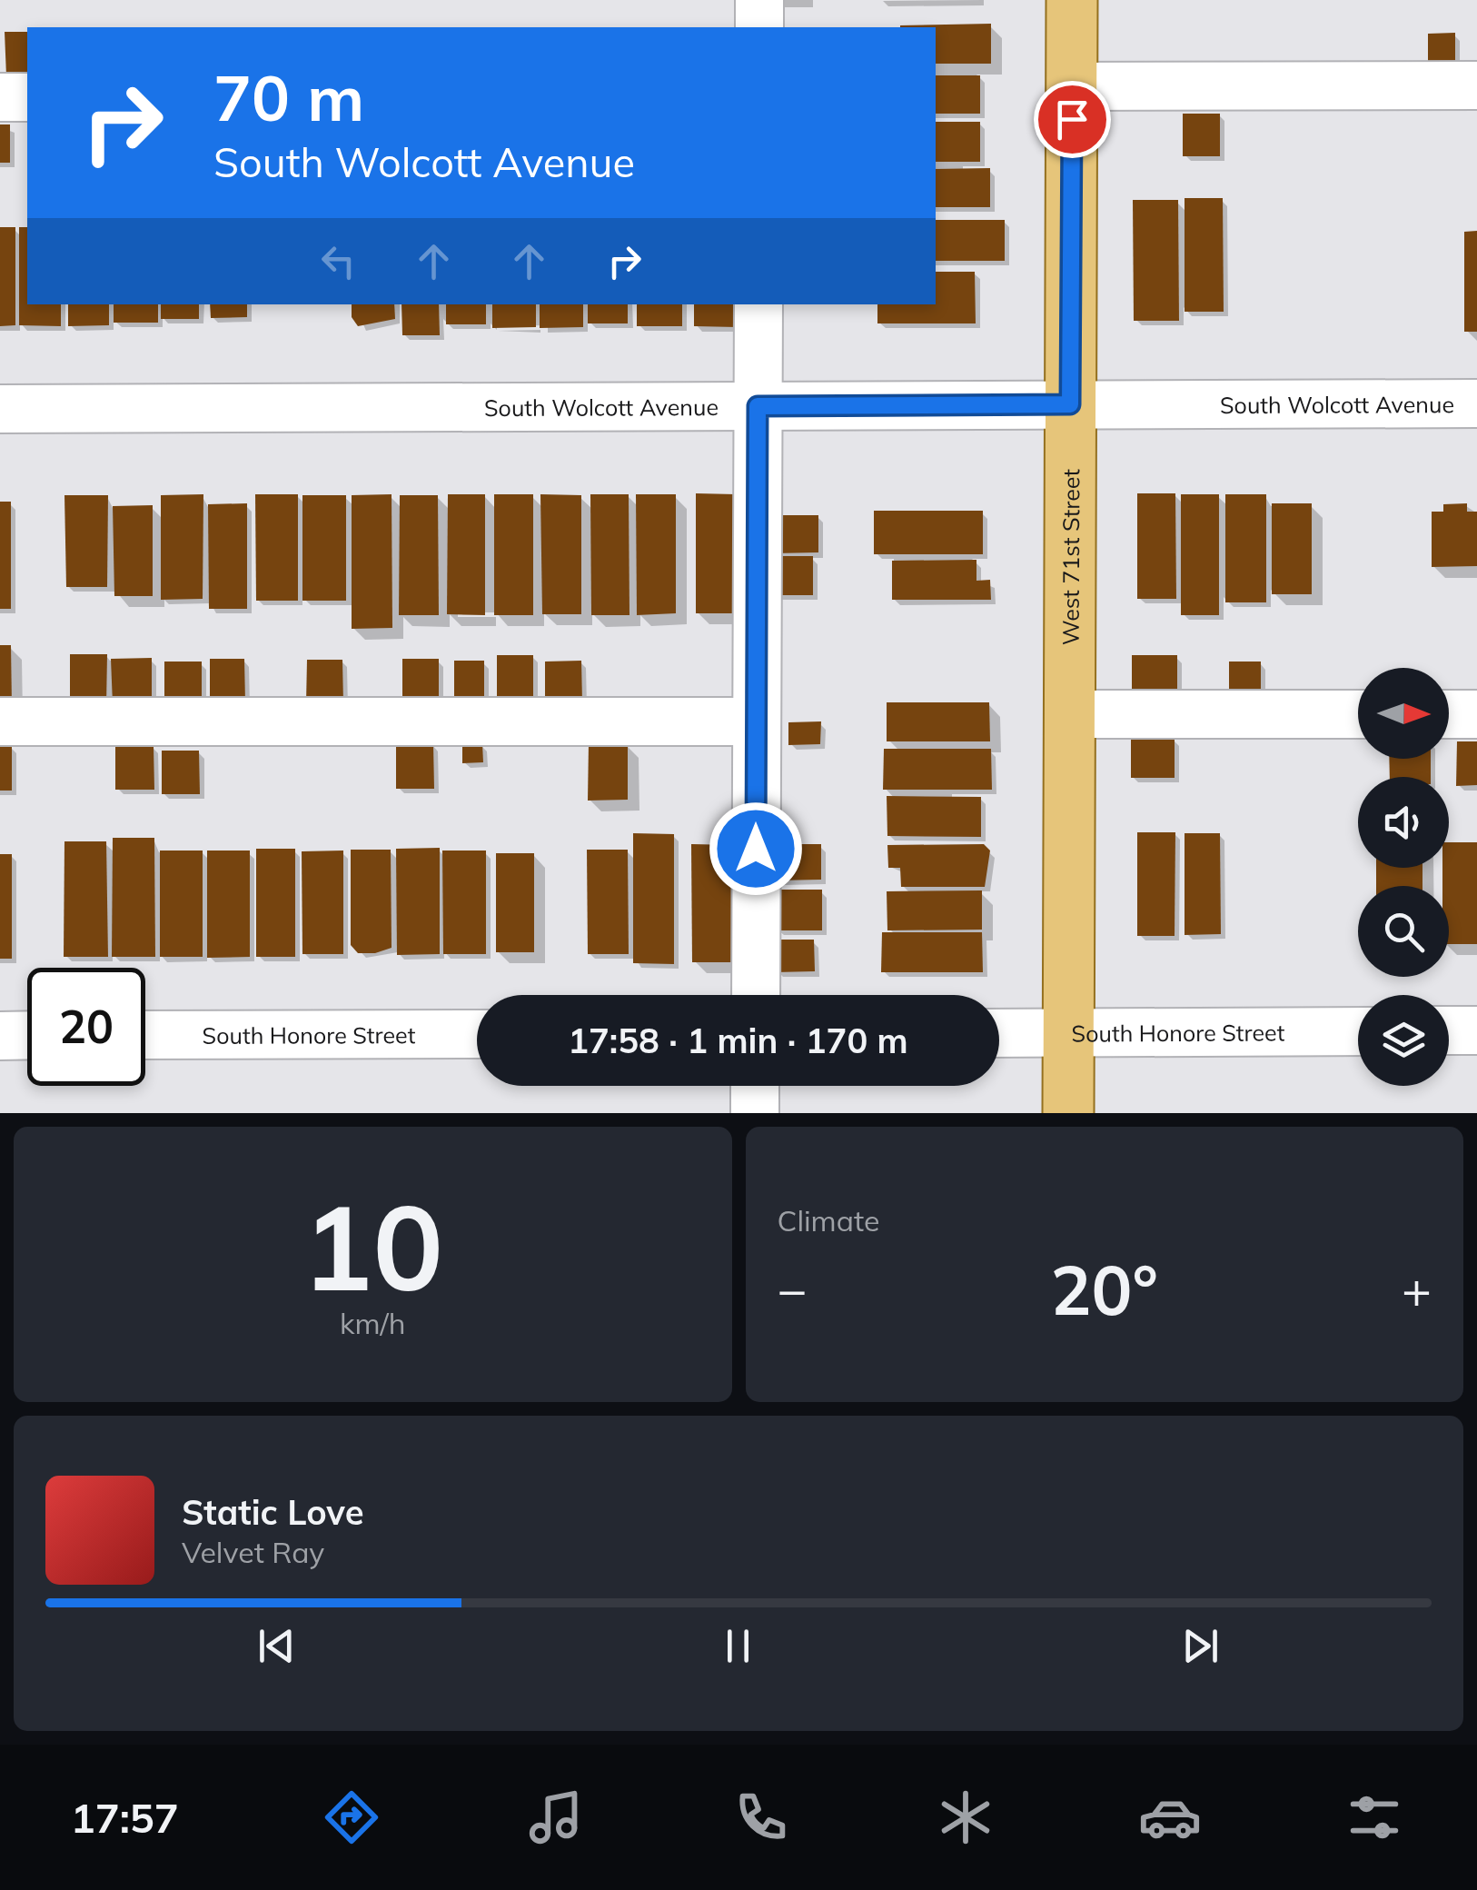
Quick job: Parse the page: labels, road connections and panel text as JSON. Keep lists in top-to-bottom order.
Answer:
{
  "streets": {
    "main road": ["West 71st Street"],
    "street": ["South Wolcott Avenue", "South Honore Street"]
  },
  "crossings": [
    ["South Wolcott Avenue", "West 71st Street"],
    ["West 71st Street", "South Honore Street"]
  ],
  "north": "right",
  "page": {
    "turn": ["70 m", "South Wolcott Avenue"],
    "limit": "20",
    "trip": "17:58 · 1 min · 170 m",
    "tile": [
      ["10", "km/h"],
      "Climate"
    ],
    "heat": ["−", "20°", "+"],
    "song": ["Static Love", "Velvet Ray"],
    "tabs": "17:57"
  }
}
